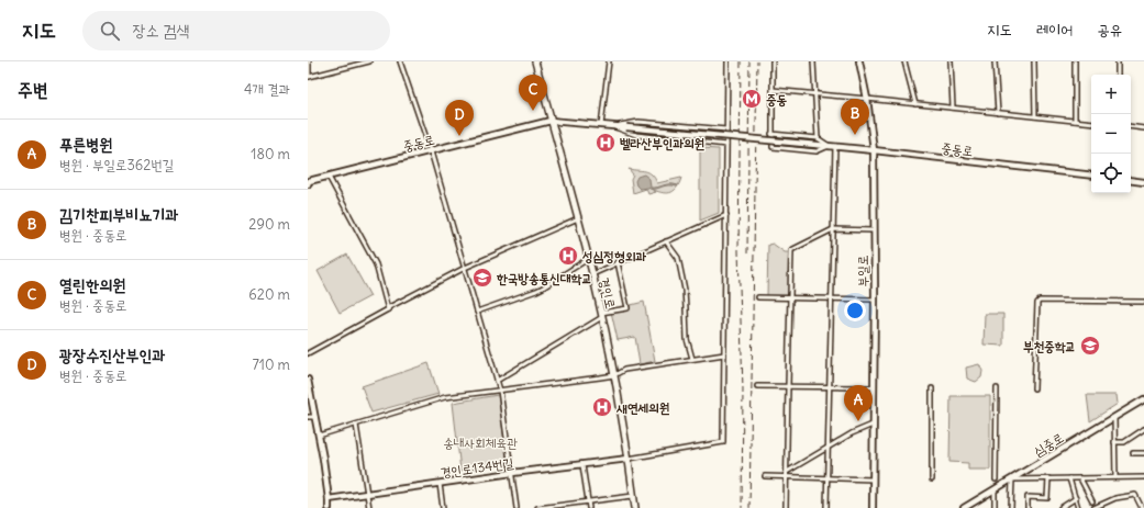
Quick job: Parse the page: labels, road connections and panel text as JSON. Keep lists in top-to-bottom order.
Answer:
{
  "streets": {
    "main road": ["경인로"],
    "street": [
      "중동로",
      "부일로",
      "심중로",
      "경인로134번길"
    ]
  },
  "crossings": [
    ["중동로", "부일로"],
    ["중동로", "경인로"],
    ["경인로", "경인로134번길"]
  ],
  "parks": ["송내사회체육관"],
  "places": {
    "metro station": ["중동"],
    "hospital": ["벨라산부인과의원", "성심정형외과", "새연세의원"],
    "school or university": ["한국방송통신대학교", "부천중학교"]
  },
  "page": {
    "header": "지도",
    "search": "장소 검색",
    "nav": ["지도", "레이어", "공유"],
    "heading": ["주변", "4개 결과"],
    "map_buttons": ["+", "−"],
    "pins": [
      "C",
      "B",
      "D",
      "A"
    ],
    "list": [
      {
        "mark": "A",
        "name": "푸른병원",
        "note": "병원 · 부일로362번길",
        "value": "180 m"
      },
      {
        "mark": "B",
        "name": "김기찬피부비뇨기과",
        "note": "병원 · 중동로",
        "value": "290 m"
      },
      {
        "mark": "C",
        "name": "열린한의원",
        "note": "병원 · 중동로",
        "value": "620 m"
      },
      {
        "mark": "D",
        "name": "광장수진산부인과",
        "note": "병원 · 중동로",
        "value": "710 m"
      }
    ]
  }
}
